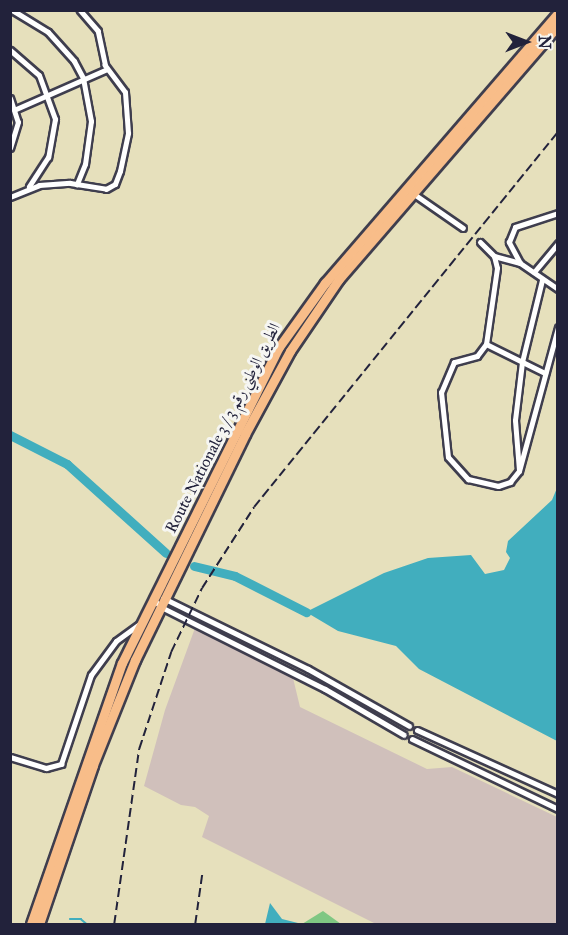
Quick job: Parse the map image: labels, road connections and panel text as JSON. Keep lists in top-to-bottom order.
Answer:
{
  "streets": {
    "highway": ["Route Nationale 3 / الطريق الوطني رقم 3"]
  },
  "north": "right"
}
